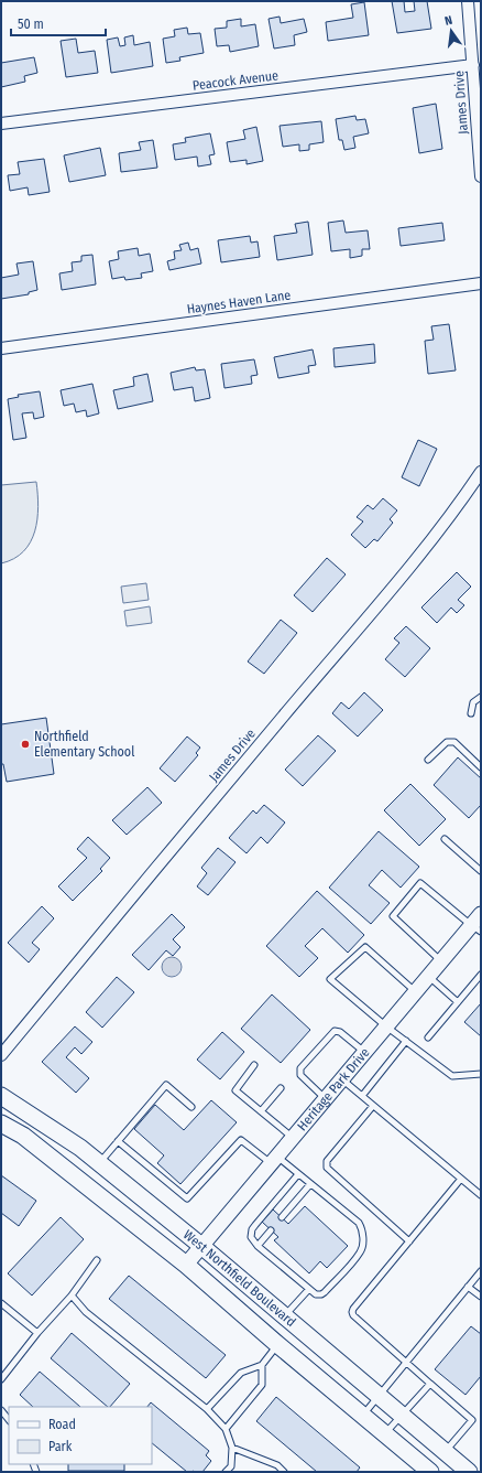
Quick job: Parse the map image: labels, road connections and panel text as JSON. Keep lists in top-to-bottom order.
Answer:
{
  "streets": {
    "main road": ["West Northfield Boulevard"],
    "street": [
      "Peacock Avenue",
      "James Drive",
      "Haynes Haven Lane",
      "Heritage Park Drive"
    ]
  },
  "crossings": [
    ["Peacock Avenue", "James Drive"],
    ["Heritage Park Drive", "West Northfield Boulevard"]
  ],
  "places": ["Northfield Elementary School"],
  "legend": ["Road", "Park"],
  "scale_bar": "50 m",
  "north": "top"
}
